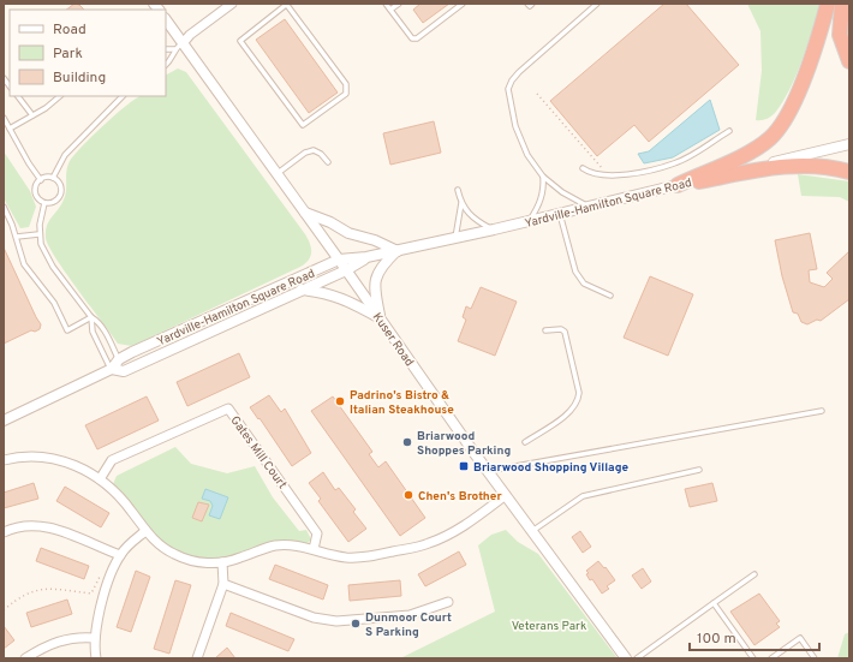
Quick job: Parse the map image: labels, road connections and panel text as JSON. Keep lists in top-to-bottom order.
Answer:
{
  "streets": {
    "street": ["Yardville-Hamilton Square Road", "Kuser Road", "Gates Mill Court"]
  },
  "crossings": [
    ["Yardville-Hamilton Square Road", "Kuser Road"]
  ],
  "parks": ["Veterans Park"],
  "places": {
    "other": [
      "Padrino's Bistro & Italian Steakhouse",
      "Briarwood Shoppes Parking",
      "Chen's Brother",
      "Dunmoor Court S Parking"
    ],
    "transit": ["Briarwood Shopping Village"]
  },
  "legend": ["Road", "Park", "Building"],
  "scale_bar": "100 m"
}
